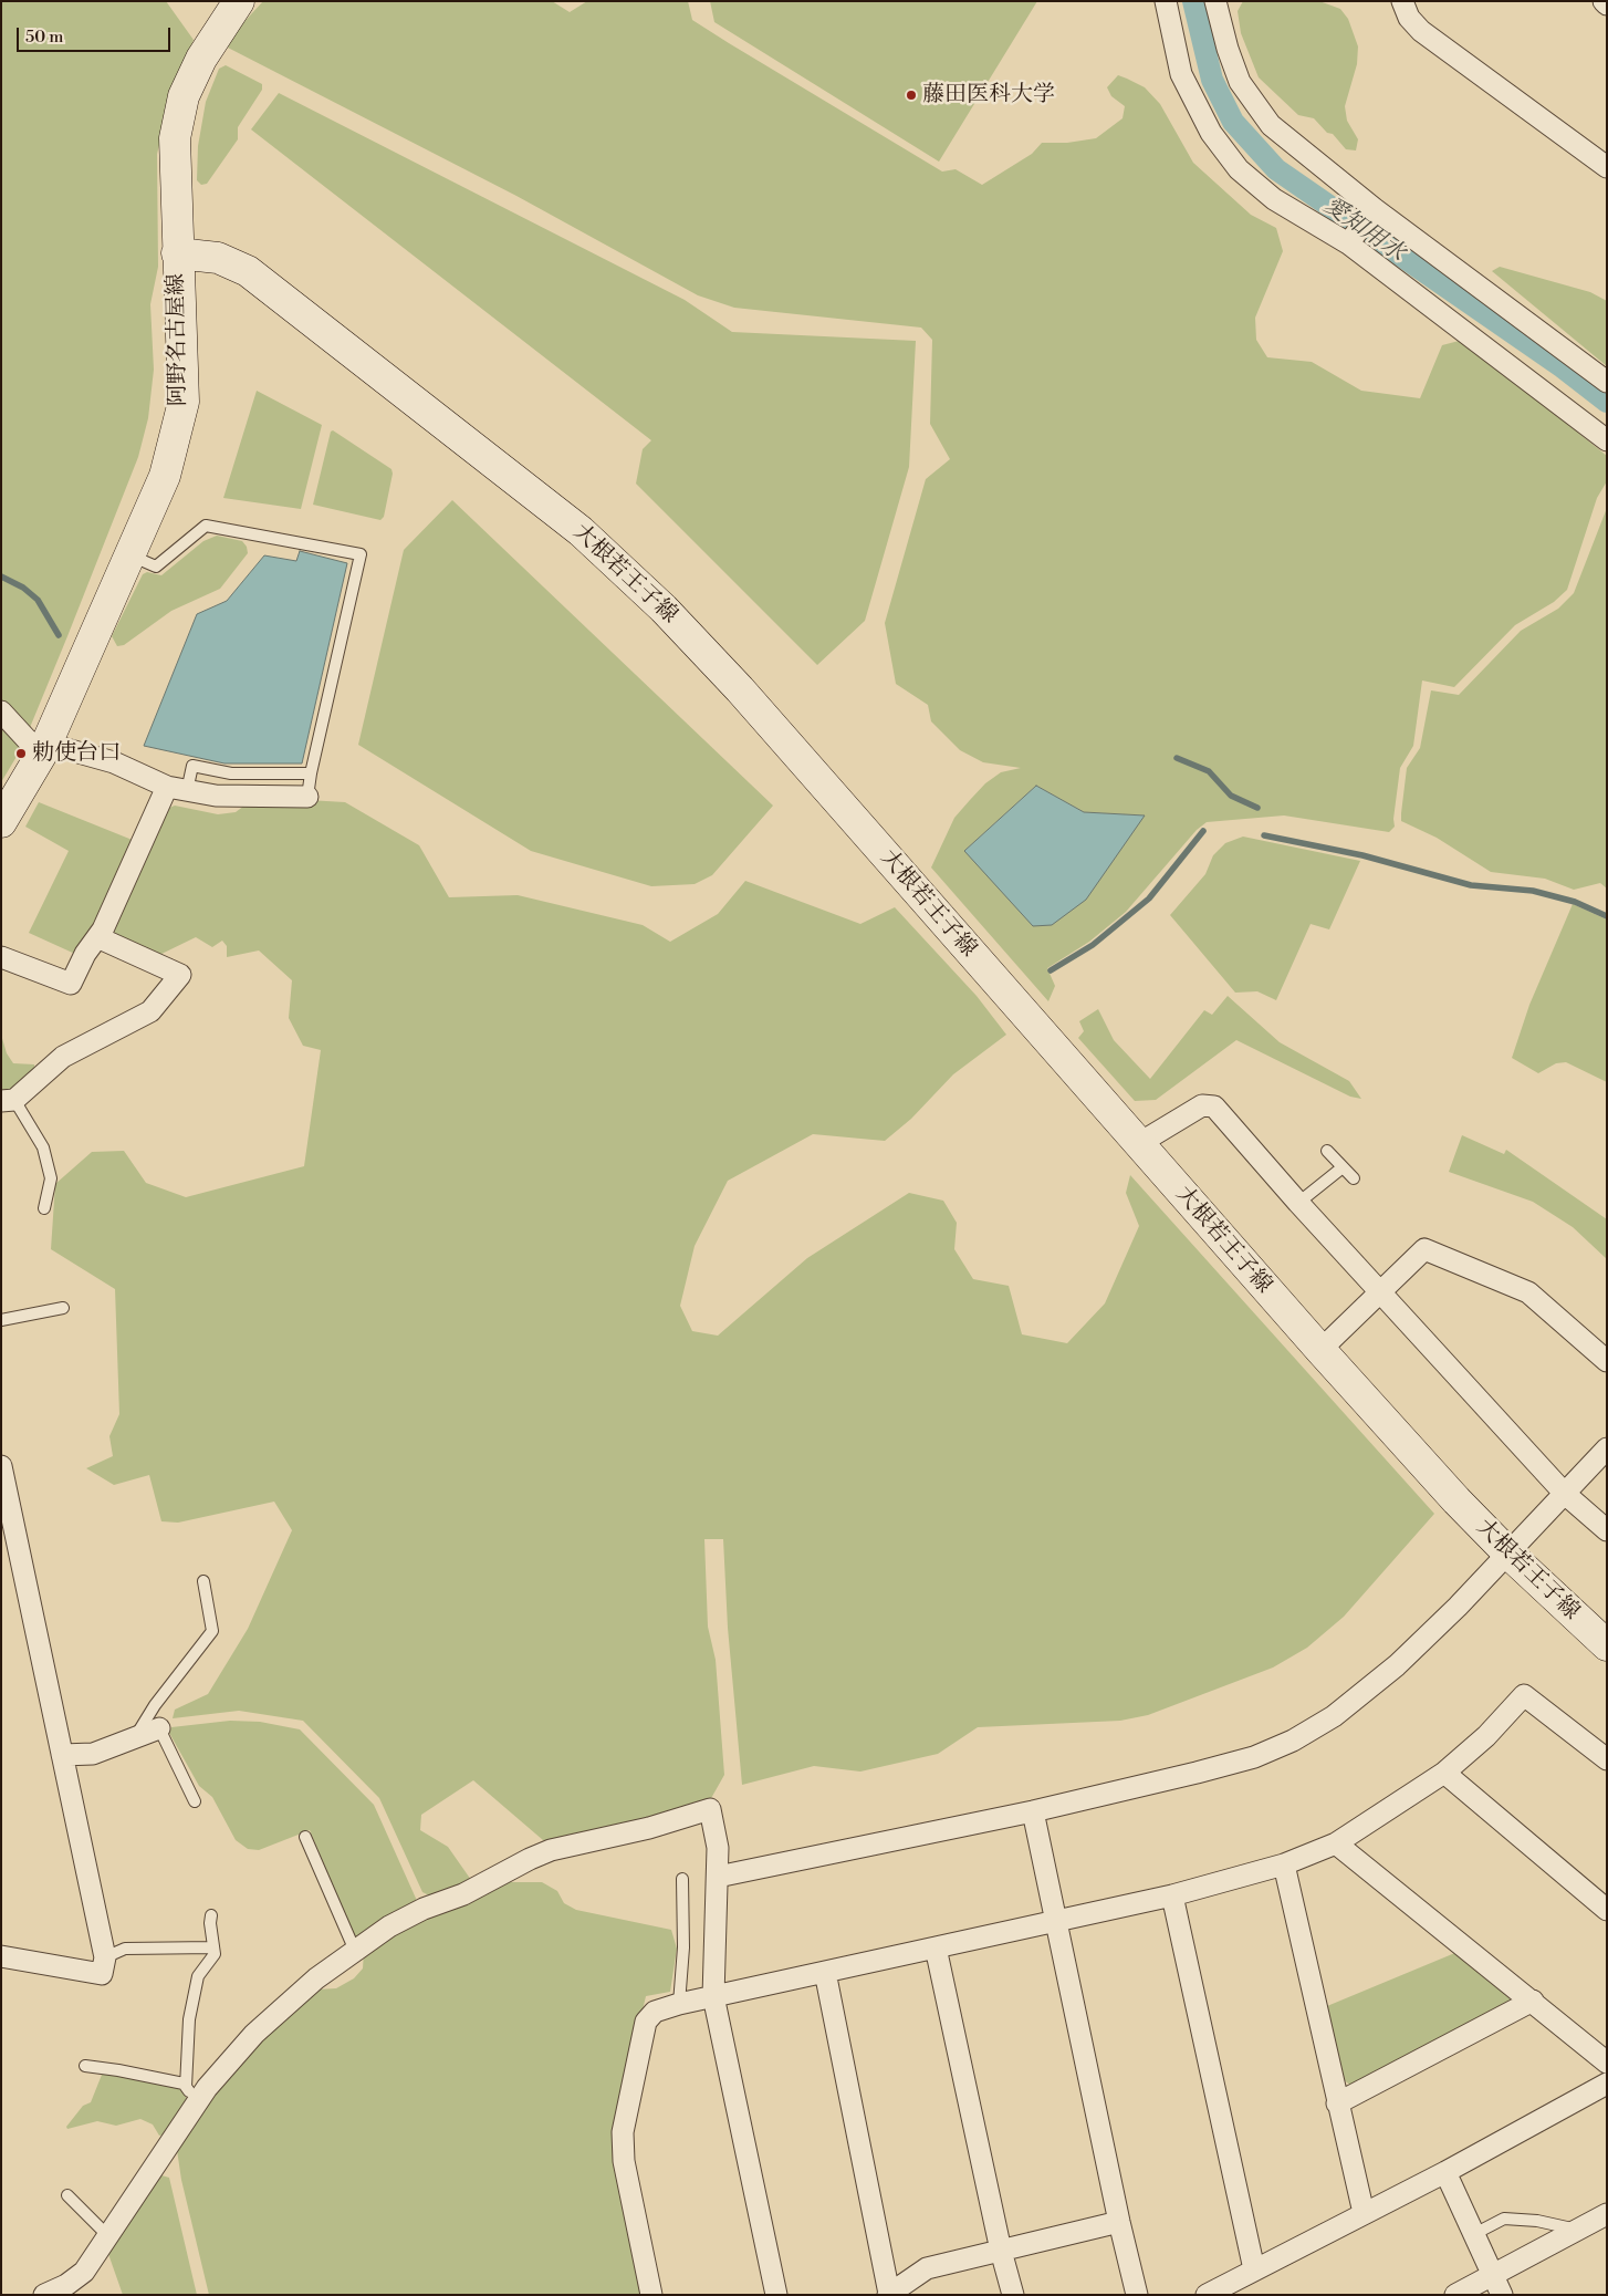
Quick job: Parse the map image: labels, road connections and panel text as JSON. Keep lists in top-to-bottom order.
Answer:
{
  "streets": {
    "street": ["阿野名古屋線", "大根若王子線"]
  },
  "crossings": [
    ["阿野名古屋線", "大根若王子線"]
  ],
  "water": ["愛知用水"],
  "places": ["藤田医科大学", "勅使台口"],
  "scale_bar": "50 m"
}
